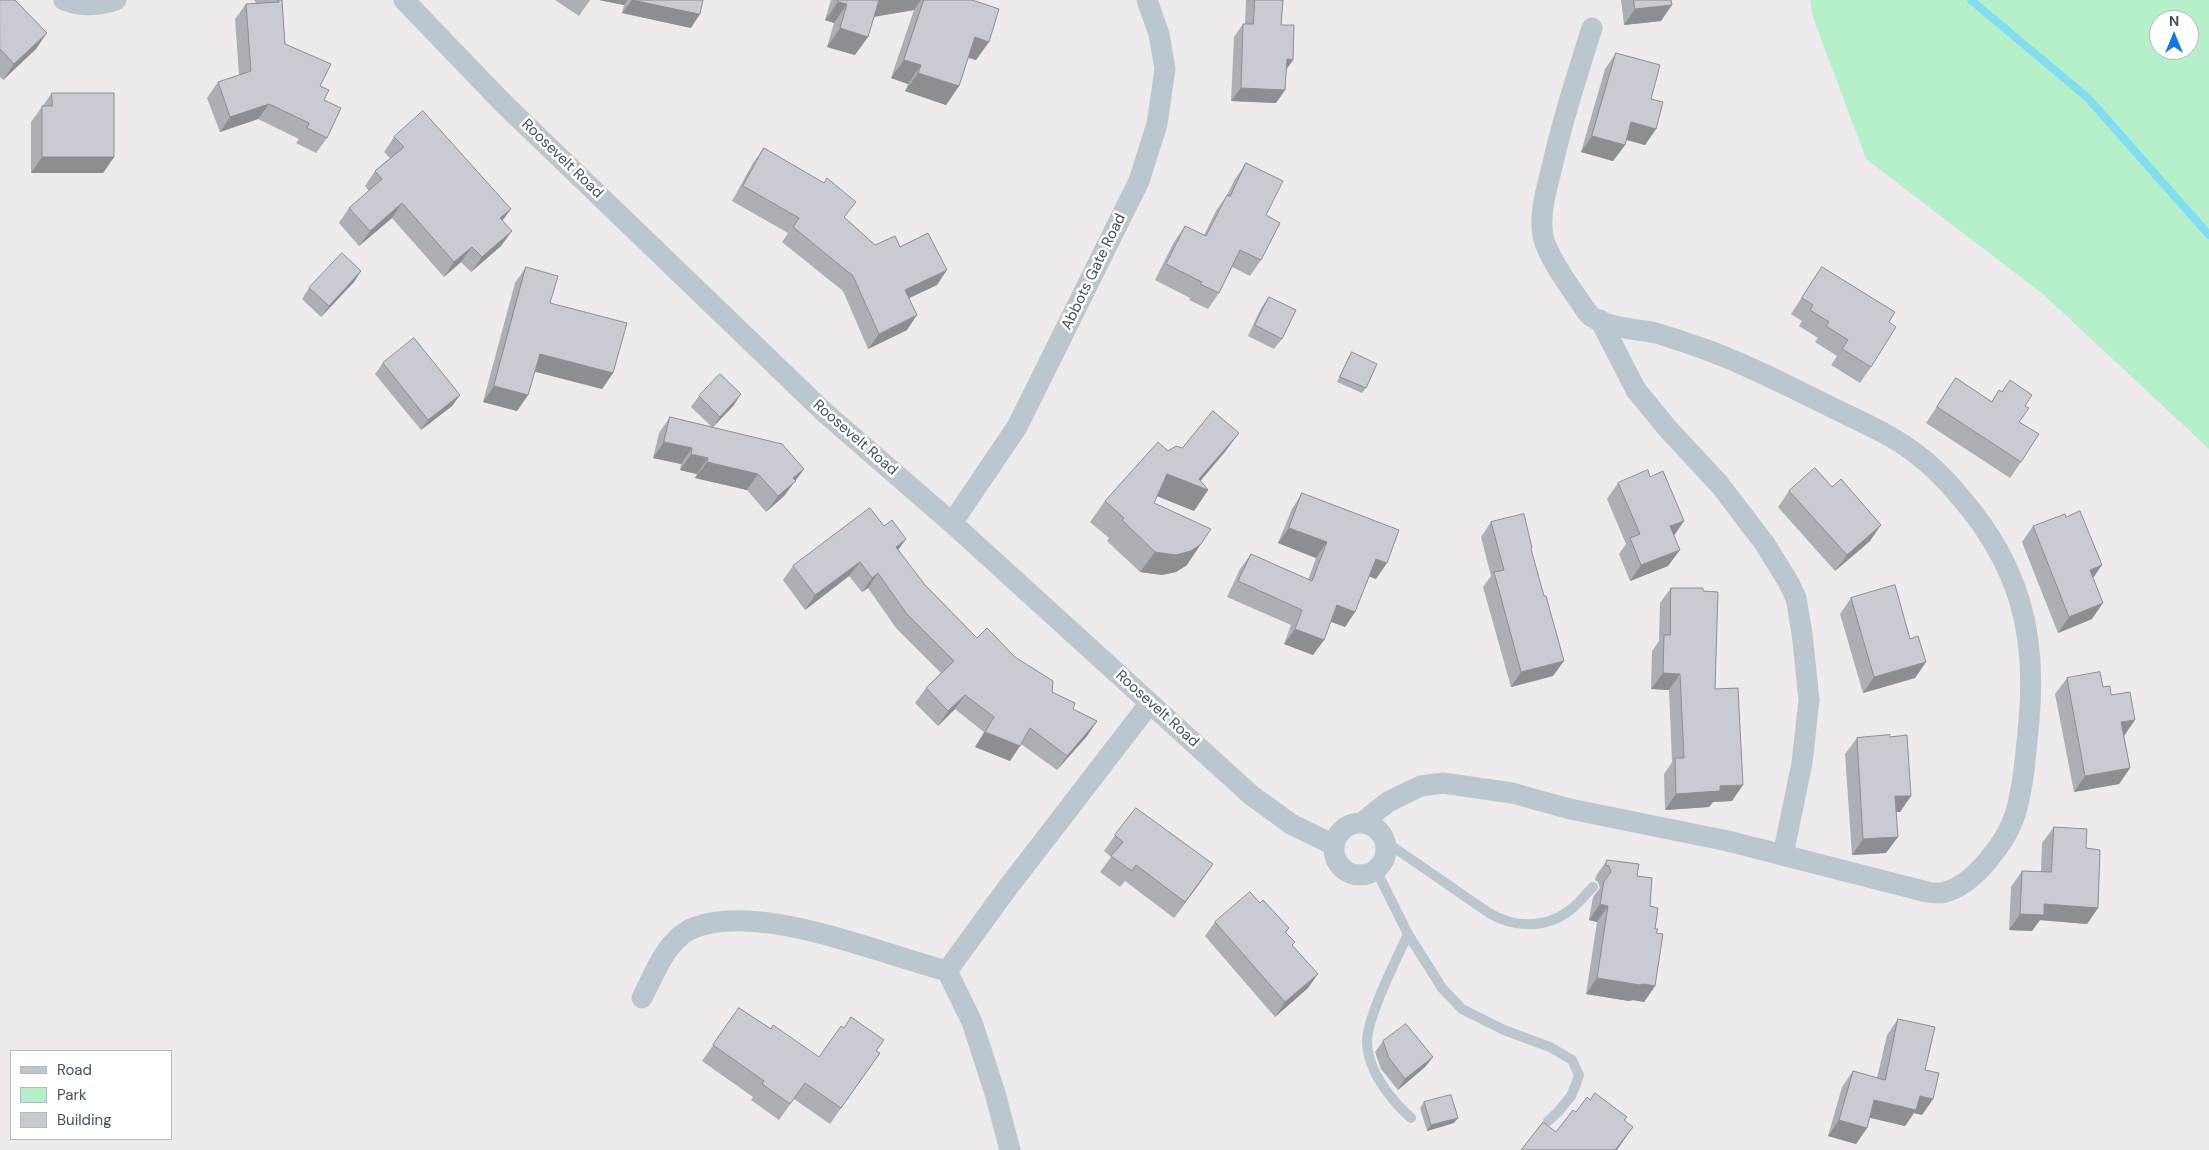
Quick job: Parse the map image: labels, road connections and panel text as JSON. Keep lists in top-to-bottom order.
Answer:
{
  "streets": {
    "street": ["Roosevelt Road", "Abbots Gate Road"]
  },
  "crossings": [
    ["Roosevelt Road", "Abbots Gate Road"]
  ],
  "legend": ["Road", "Park", "Building"],
  "north": "top"
}
